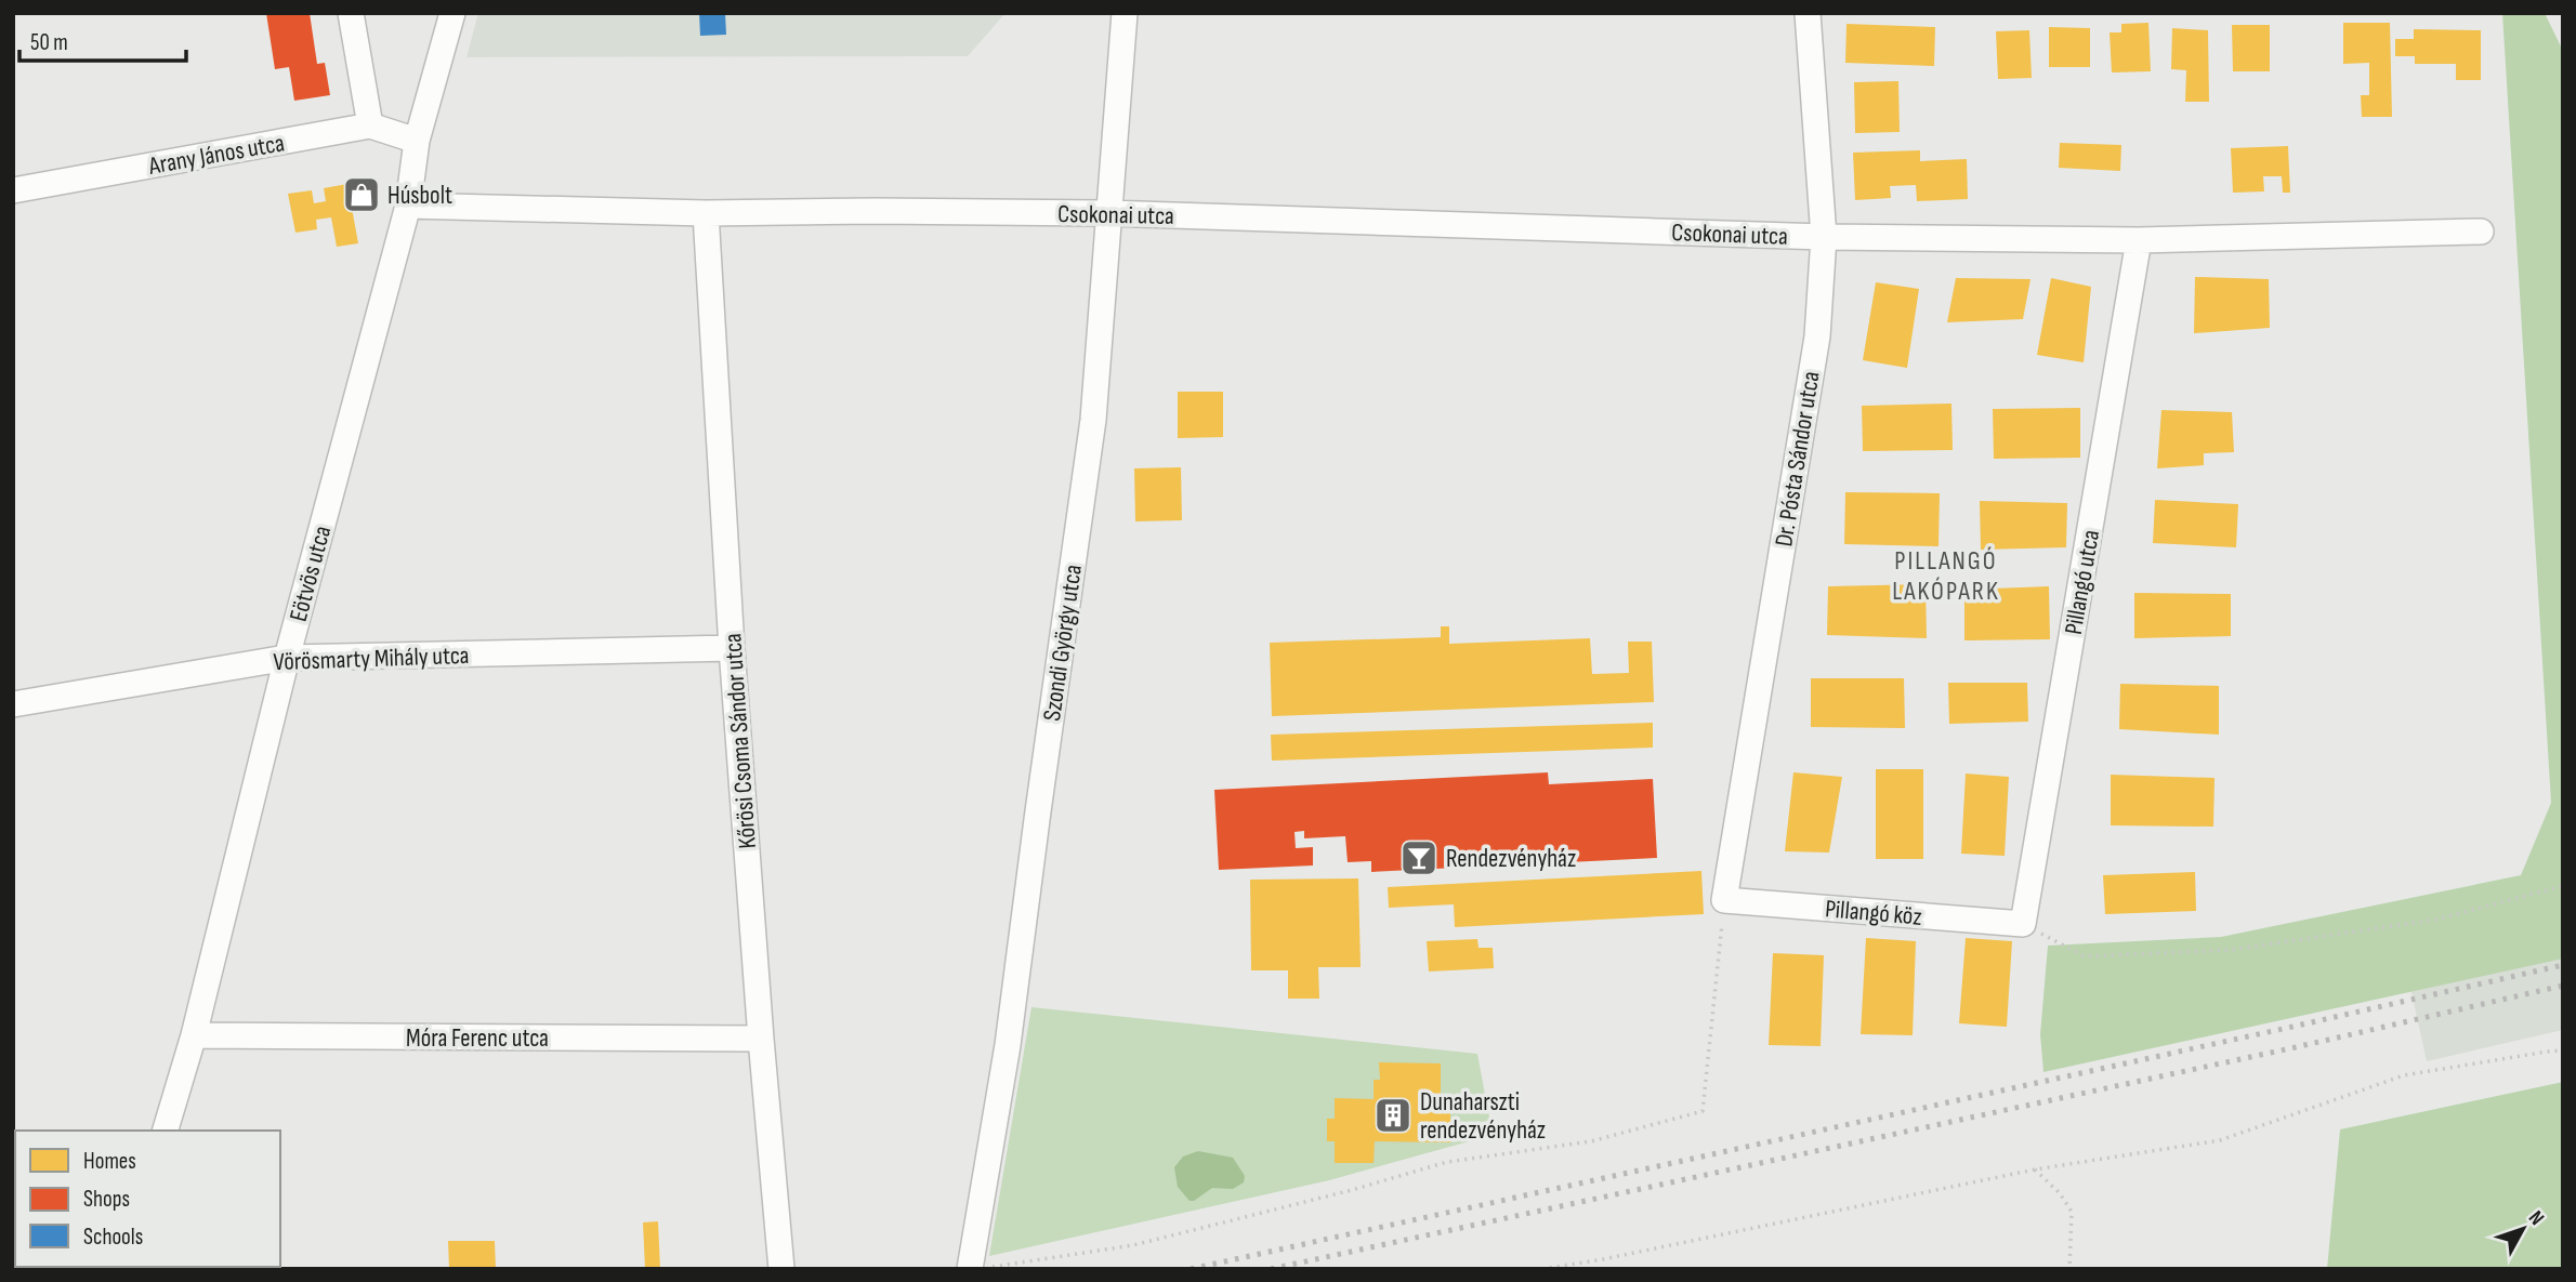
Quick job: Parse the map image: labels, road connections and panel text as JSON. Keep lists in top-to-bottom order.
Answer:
{
  "streets": {
    "street": [
      "Arany János utca",
      "Csokonai utca",
      "Dr. Pósta Sándor utca",
      "Eötvös utca",
      "Pillangó utca",
      "Szondi György utca",
      "Vörösmarty Mihály utca",
      "Kőrösi Csoma Sándor utca",
      "Pillangó köz",
      "Móra Ferenc utca"
    ]
  },
  "crossings": [
    ["Arany János utca", "Eötvös utca"],
    ["Csokonai utca", "Dr. Pósta Sándor utca"],
    ["Csokonai utca", "Eötvös utca"],
    ["Csokonai utca", "Pillangó utca"],
    ["Csokonai utca", "Szondi György utca"],
    ["Csokonai utca", "Kőrösi Csoma Sándor utca"],
    ["Dr. Pósta Sándor utca", "Pillangó köz"],
    ["Eötvös utca", "Vörösmarty Mihály utca"],
    ["Eötvös utca", "Móra Ferenc utca"],
    ["Pillangó utca", "Pillangó köz"],
    ["Vörösmarty Mihály utca", "Kőrösi Csoma Sándor utca"],
    ["Kőrösi Csoma Sándor utca", "Móra Ferenc utca"]
  ],
  "districts": ["PILLANGÓ LAKÓPARK"],
  "places": {
    "shop": ["Húsbolt"],
    "bar": ["Rendezvényház"],
    "building": ["Dunaharszti rendezvényház"]
  },
  "legend": ["Homes", "Shops", "Schools"],
  "scale_bar": "50 m",
  "north": "top right"
}
